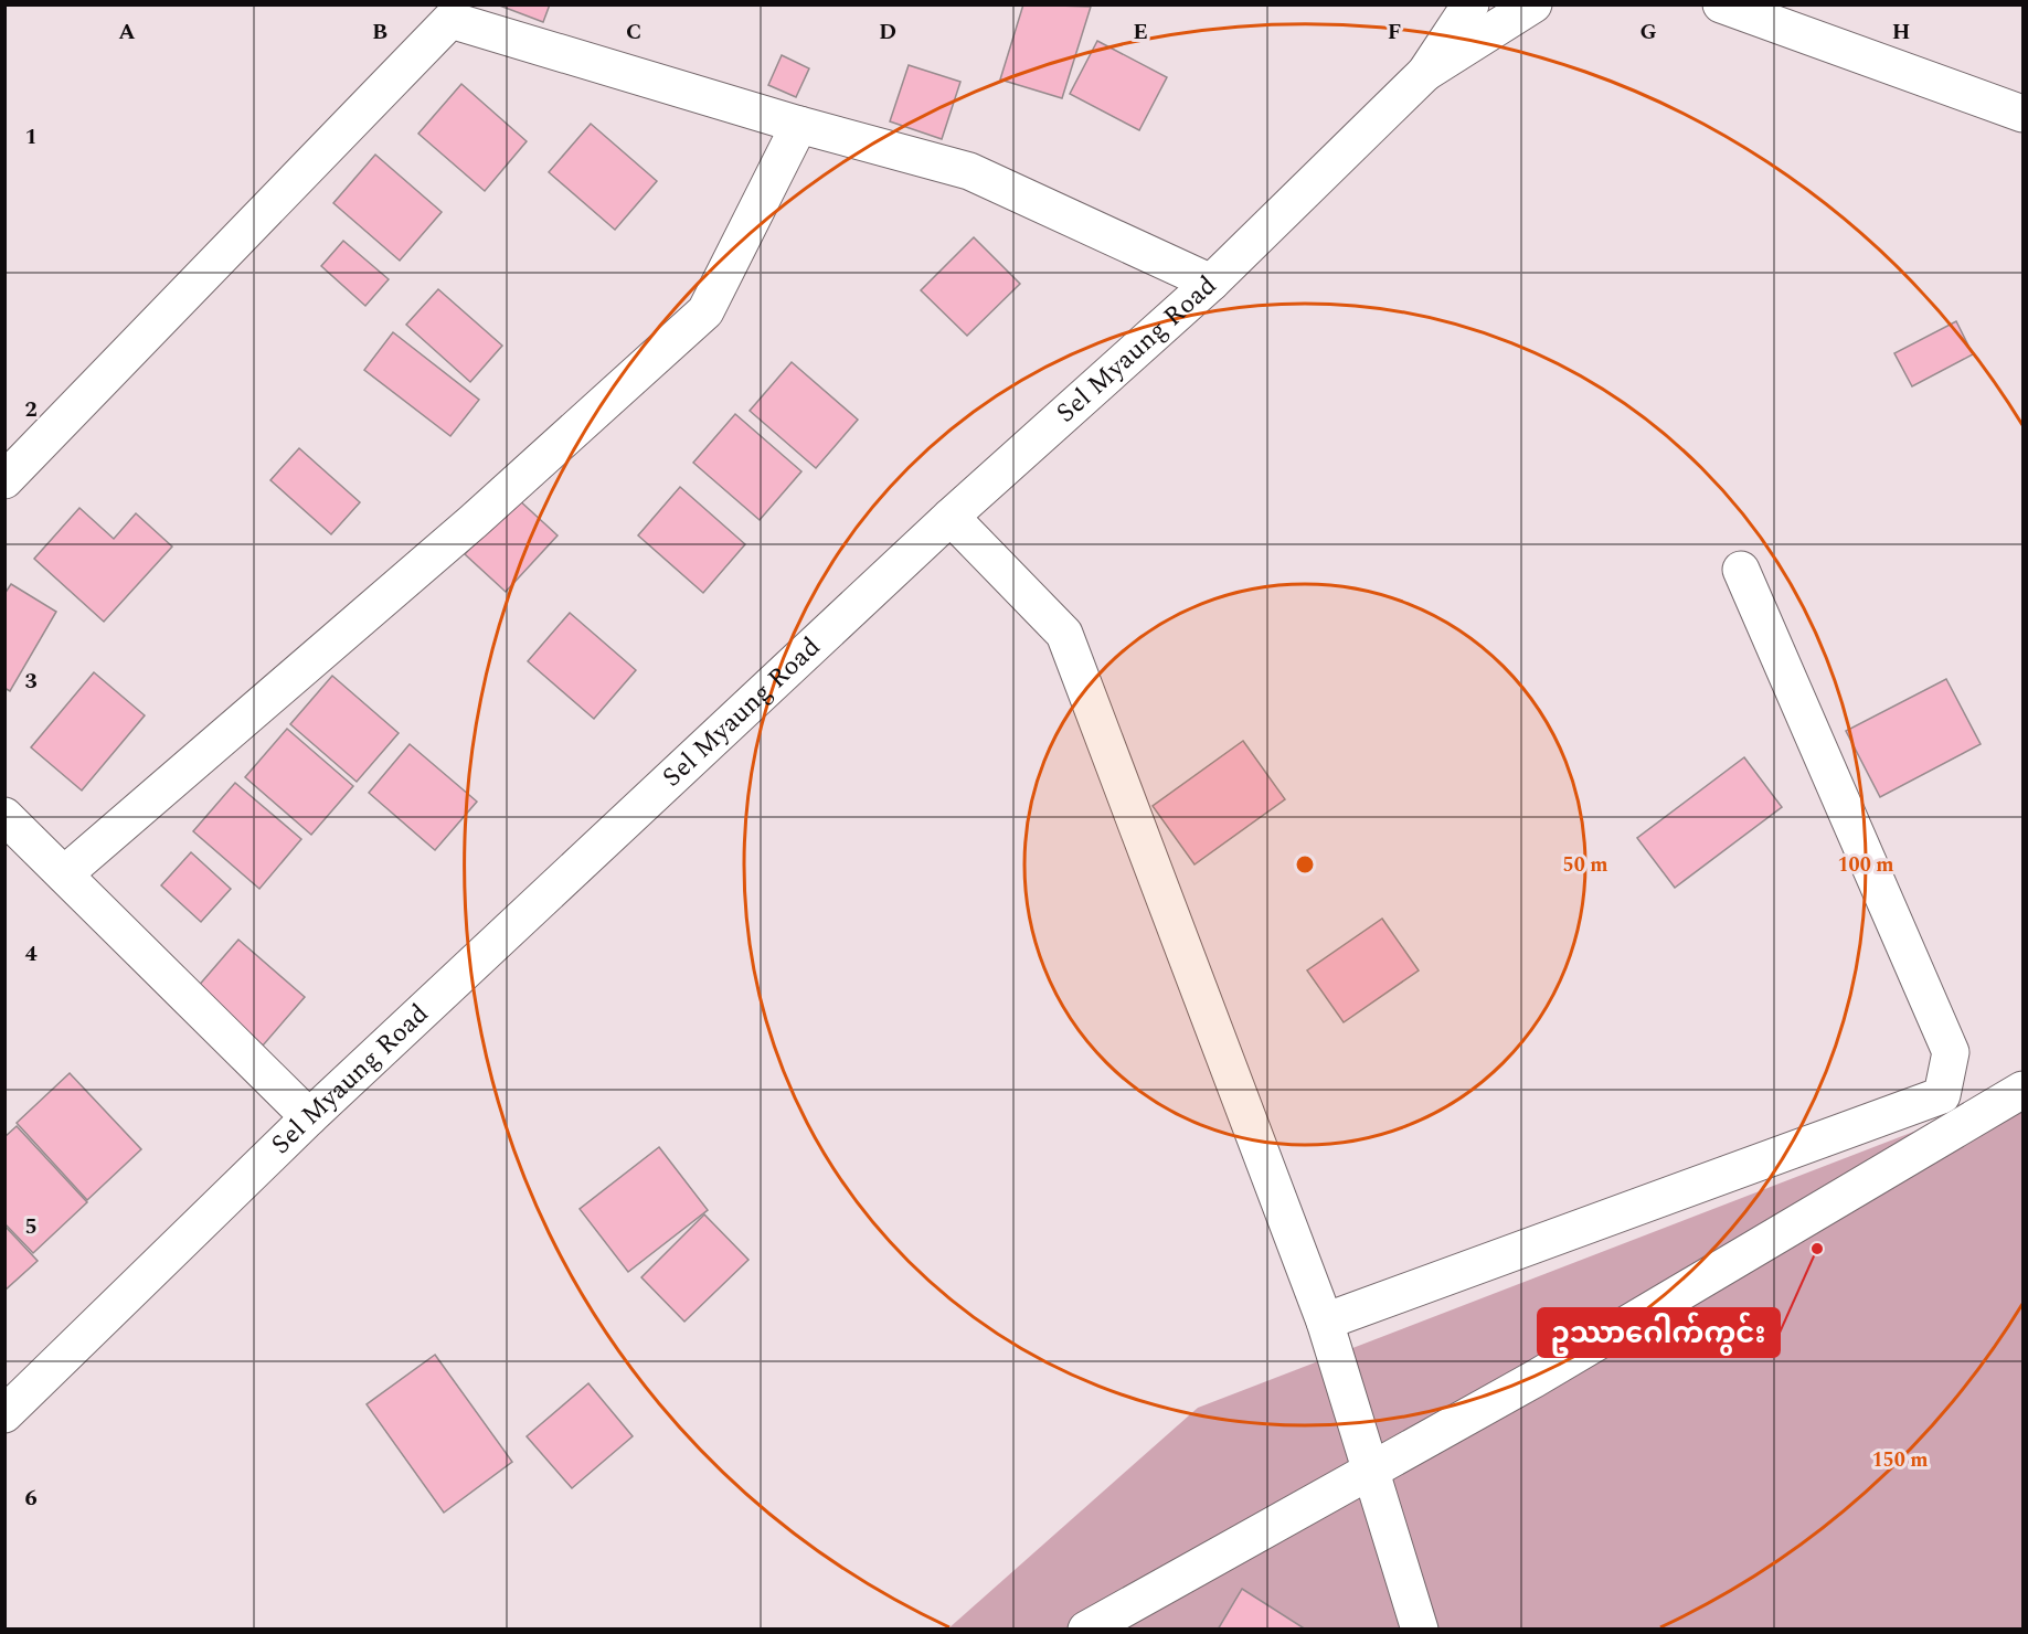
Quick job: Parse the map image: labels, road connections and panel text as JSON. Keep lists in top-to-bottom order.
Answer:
{
  "streets": {
    "street": ["Sel Myaung Road"]
  },
  "places": ["ဥဿာဂေါက်ကွင်း"],
  "grid": {
    "columns": [
      "A",
      "B",
      "C",
      "D",
      "E",
      "F",
      "G",
      "H"
    ],
    "rows": [
      "1",
      "2",
      "3",
      "4",
      "5",
      "6"
    ]
  },
  "rings": ["50 m", "100 m", "150 m"]
}
